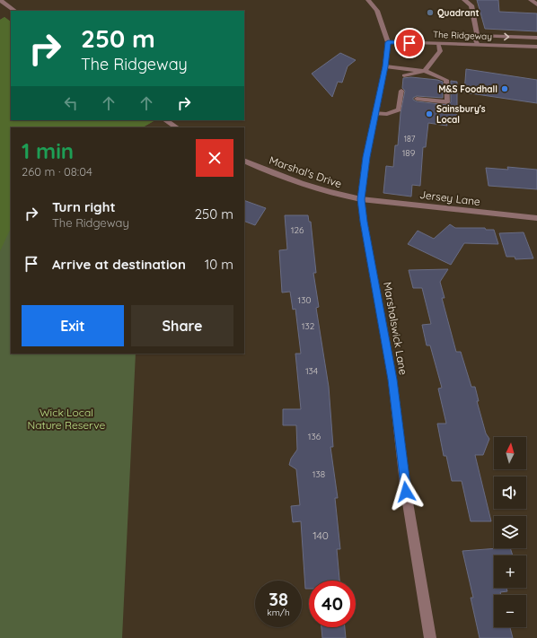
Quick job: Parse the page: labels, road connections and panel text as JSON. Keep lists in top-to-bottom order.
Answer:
{
  "streets": {
    "street": [
      "The Ridgeway",
      "Marshal's Drive",
      "Jersey Lane",
      "Marshalswick Lane"
    ]
  },
  "crossings": [
    ["The Ridgeway", "Marshalswick Lane"],
    ["Marshal's Drive", "Jersey Lane"],
    ["Marshal's Drive", "Marshalswick Lane"],
    ["Jersey Lane", "Marshalswick Lane"]
  ],
  "parks": ["Wick Local Nature Reserve"],
  "places": ["Quadrant", "M&S Foodhall", "Sainsbury's Local"],
  "house_numbers": [
    "187",
    "189",
    "126",
    "130",
    "132",
    "134",
    "136",
    "138",
    "140"
  ],
  "north": "top",
  "page": {
    "turn": ["250 m", "The Ridgeway"],
    "heading": ["1 min", "260 m · 08:04"],
    "list": [
      {
        "name": "Turn right",
        "note": "The Ridgeway",
        "value": "250 m"
      },
      {
        "name": "Arrive at destination",
        "value": "10 m"
      }
    ],
    "buttons": ["Exit", "Share"],
    "map_buttons": ["+", "−"],
    "speed": "38 km/h",
    "limit": "40"
  }
}
